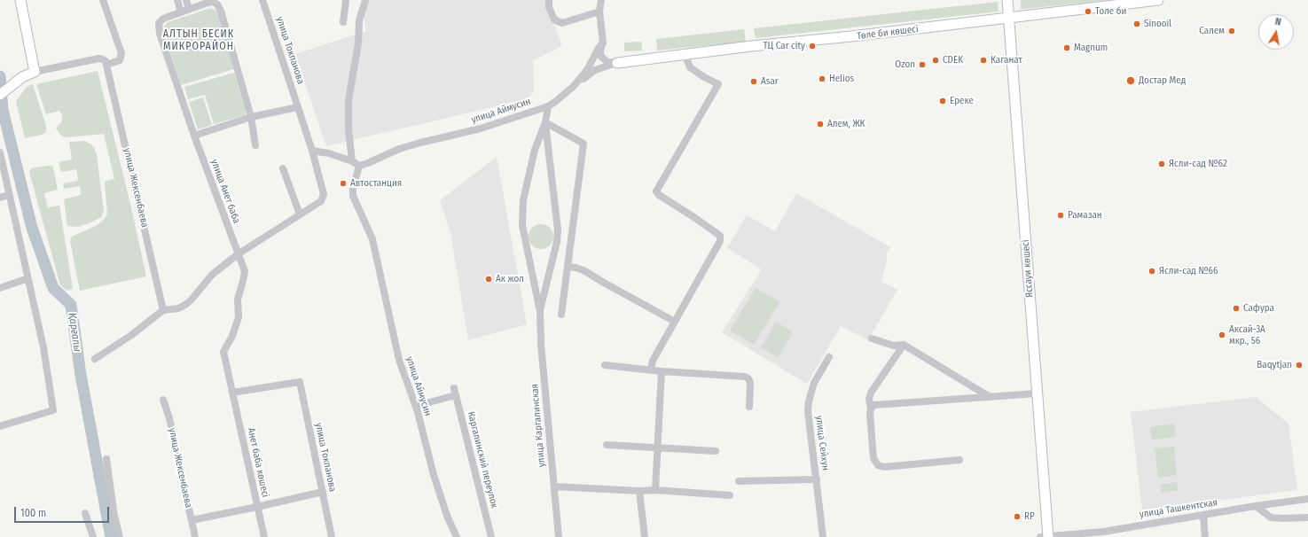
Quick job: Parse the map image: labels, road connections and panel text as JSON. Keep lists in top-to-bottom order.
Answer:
{
  "streets": {
    "main road": ["Төле би көшесі", "Яссауи көшесі"],
    "street": [
      "улица Токпанова",
      "улица Аймусин",
      "улица Жексенбаева",
      "улица Анет баба",
      "улица Каргалинская",
      "улица Сейхун",
      "Каргалинский переулок",
      "Анет баба көшесі",
      "улица Ташкентская"
    ]
  },
  "crossings": [
    ["Төле би көшесі", "Яссауи көшесі"],
    ["улица Токпанова", "улица Жексенбаева"],
    ["улица Токпанова", "улица Анет баба"],
    ["улица Токпанова", "Анет баба көшесі"],
    ["улица Аймусин", "Каргалинский переулок"],
    ["улица Анет баба", "Анет баба көшесі"],
    ["Яссауи көшесі", "улица Ташкентская"]
  ],
  "districts": ["АЛТЫН БЕСИК МИКРОРАЙОН"],
  "water": ["Қарғалы"],
  "places": [
    "Толе би",
    "Sinooil",
    "Салем",
    "ТЦ Car city",
    "Magnum",
    "CDEK",
    "Каганат",
    "Ozon",
    "Helios",
    "Достар Мед",
    "Asar",
    "Ереке",
    "Алем, ЖК",
    "Ясли-сад №62",
    "Автостанция",
    "Рамазан",
    "Ясли-сад №66",
    "Ак жол",
    "Сафура",
    "Аксай-3А мкр., 56",
    "Baqytjan",
    "RP"
  ],
  "scale_bar": "100 m",
  "north": "top"
}
